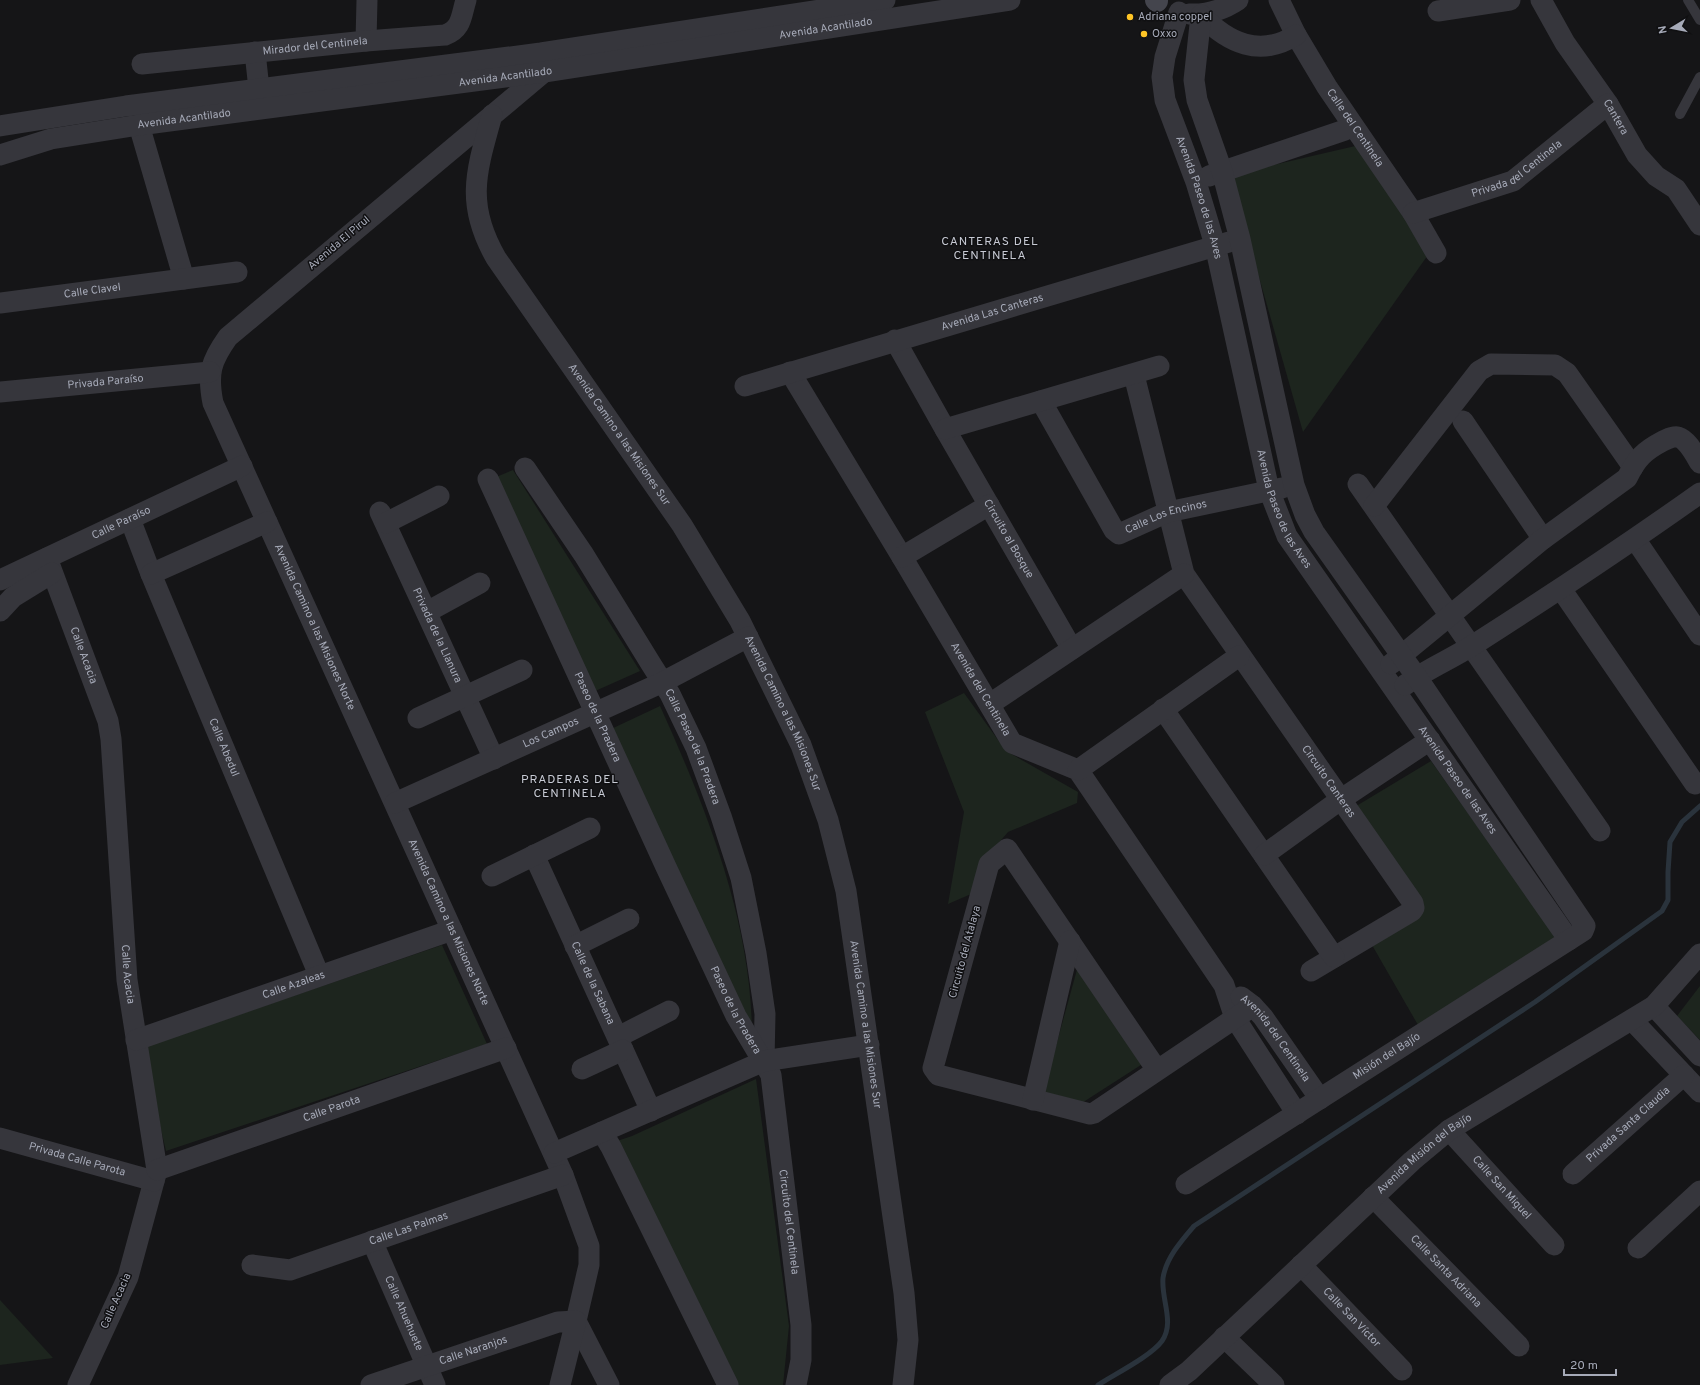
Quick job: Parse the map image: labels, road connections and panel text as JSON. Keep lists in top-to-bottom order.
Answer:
{
  "streets": {
    "street": [
      "Avenida Acantilado",
      "Mirador del Centinela",
      "Cantera",
      "Calle del Centinela",
      "Privada del Centinela",
      "Avenida Paseo de las Aves",
      "Avenida El Pirul",
      "Calle Clavel",
      "Avenida Las Canteras",
      "Privada Paraíso",
      "Avenida Camino a las Misiones Sur",
      "Calle Los Encinos",
      "Calle Paraíso",
      "Circuito al Bosque",
      "Avenida Camino a las Misiones Norte",
      "Privada de la Llanura",
      "Calle Acacia",
      "Avenida del Centinela",
      "Paseo de la Pradera",
      "Los Campos",
      "Calle Abedul",
      "Calle Paseo de la Pradera",
      "Circuito Canteras",
      "Circuito del Atalaya",
      "Calle de la Sabana",
      "Calle Azaleas",
      "Misión del Bajío",
      "Calle Parota",
      "Privada Santa Claudia",
      "Avenida Misión del Bajío",
      "Privada Calle Parota",
      "Calle San Miguel",
      "Circuito del Centinela",
      "Calle Las Palmas",
      "Calle Santa Adriana",
      "Calle Ahuehuete",
      "Calle San Víctor",
      "Calle Naranjos"
    ]
  },
  "crossings": [
    ["Avenida Acantilado", "Avenida El Pirul"],
    ["Cantera", "Privada del Centinela"],
    ["Calle del Centinela", "Privada del Centinela"],
    ["Avenida Paseo de las Aves", "Avenida Las Canteras"],
    ["Avenida Paseo de las Aves", "Calle Los Encinos"],
    ["Avenida Paseo de las Aves", "Misión del Bajío"],
    ["Avenida El Pirul", "Privada Paraíso"],
    ["Avenida El Pirul", "Avenida Camino a las Misiones Sur"],
    ["Avenida El Pirul", "Calle Paraíso"],
    ["Avenida El Pirul", "Avenida Camino a las Misiones Norte"],
    ["Avenida Las Canteras", "Circuito al Bosque"],
    ["Avenida Las Canteras", "Avenida del Centinela"],
    ["Avenida Camino a las Misiones Sur", "Los Campos"],
    ["Calle Paraíso", "Avenida Camino a las Misiones Norte"],
    ["Calle Paraíso", "Calle Acacia"],
    ["Calle Paraíso", "Calle Abedul"],
    ["Avenida Camino a las Misiones Norte", "Los Campos"],
    ["Avenida Camino a las Misiones Norte", "Calle Azaleas"],
    ["Avenida Camino a las Misiones Norte", "Calle Parota"],
    ["Avenida Camino a las Misiones Norte", "Calle Las Palmas"],
    ["Avenida Camino a las Misiones Norte", "Calle Naranjos"],
    ["Privada de la Llanura", "Los Campos"],
    ["Calle Acacia", "Calle Azaleas"],
    ["Calle Acacia", "Calle Parota"],
    ["Calle Acacia", "Privada Calle Parota"],
    ["Avenida del Centinela", "Circuito del Atalaya"],
    ["Avenida del Centinela", "Misión del Bajío"],
    ["Paseo de la Pradera", "Los Campos"],
    ["Paseo de la Pradera", "Calle Paseo de la Pradera"],
    ["Paseo de la Pradera", "Circuito del Centinela"],
    ["Los Campos", "Calle Paseo de la Pradera"],
    ["Calle Abedul", "Calle Azaleas"],
    ["Calle Paseo de la Pradera", "Circuito del Centinela"],
    ["Calle Parota", "Privada Calle Parota"],
    ["Avenida Misión del Bajío", "Calle San Miguel"],
    ["Avenida Misión del Bajío", "Calle Santa Adriana"],
    ["Avenida Misión del Bajío", "Calle San Víctor"],
    ["Calle Las Palmas", "Calle Ahuehuete"],
    ["Calle Ahuehuete", "Calle Naranjos"]
  ],
  "districts": ["CANTERAS DEL CENTINELA", "PRADERAS DEL CENTINELA"],
  "places": ["Adriana coppel", "Oxxo"],
  "scale_bar": "20 m",
  "north": "left"
}
